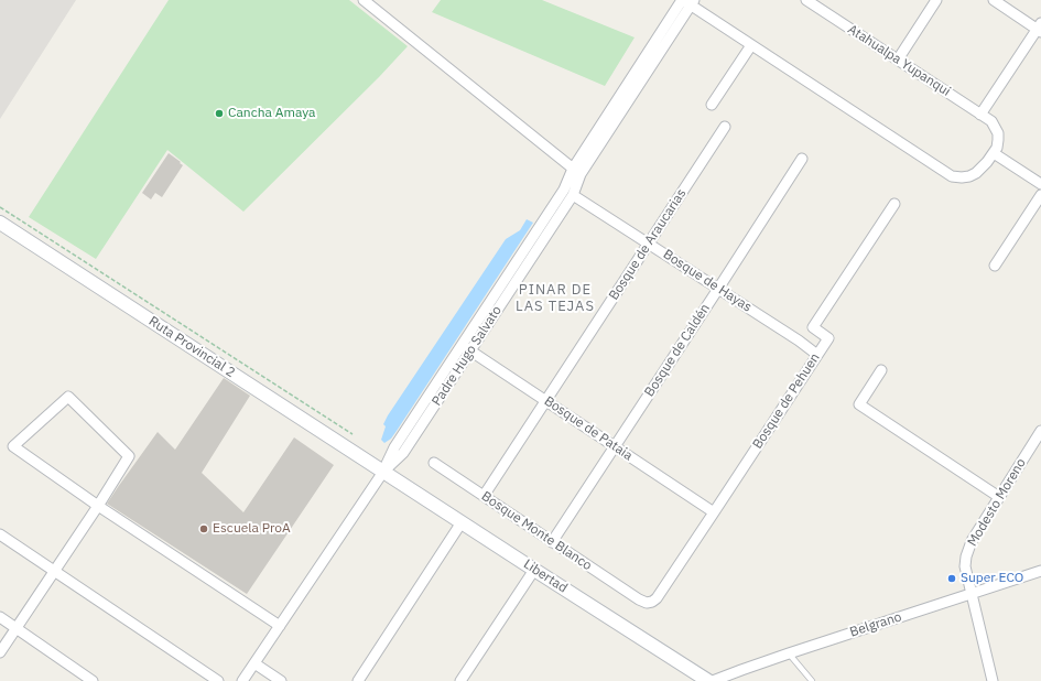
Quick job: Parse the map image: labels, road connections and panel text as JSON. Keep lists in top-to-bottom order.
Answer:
{
  "streets": {
    "main road": ["Ruta Provincial 2", "Libertad"],
    "street": [
      "Atahualpa Yupanqui",
      "Bosque de Araucarias",
      "Bosque de Hayas",
      "Bosque de Caldén",
      "Padre Hugo Salvato",
      "Bosque de Pehuen",
      "Bosque de Pataia",
      "Modesto Moreno",
      "Bosque Monte Blanco",
      "Belgrano"
    ]
  },
  "crossings": [
    ["Bosque de Araucarias", "Bosque de Hayas"],
    ["Bosque de Araucarias", "Bosque de Pataia"],
    ["Bosque de Araucarias", "Bosque Monte Blanco"],
    ["Bosque de Hayas", "Bosque de Caldén"],
    ["Bosque de Hayas", "Padre Hugo Salvato"],
    ["Bosque de Hayas", "Bosque de Pehuen"],
    ["Ruta Provincial 2", "Padre Hugo Salvato"],
    ["Ruta Provincial 2", "Libertad"],
    ["Bosque de Caldén", "Bosque de Pataia"],
    ["Bosque de Caldén", "Bosque Monte Blanco"],
    ["Padre Hugo Salvato", "Bosque de Pataia"],
    ["Padre Hugo Salvato", "Libertad"],
    ["Bosque de Pehuen", "Bosque de Pataia"],
    ["Bosque de Pehuen", "Bosque Monte Blanco"],
    ["Modesto Moreno", "Belgrano"]
  ],
  "districts": ["PINAR DE LAS TEJAS"],
  "places": ["Cancha Amaya", "Escuela ProA", "Super ECO"]
}
